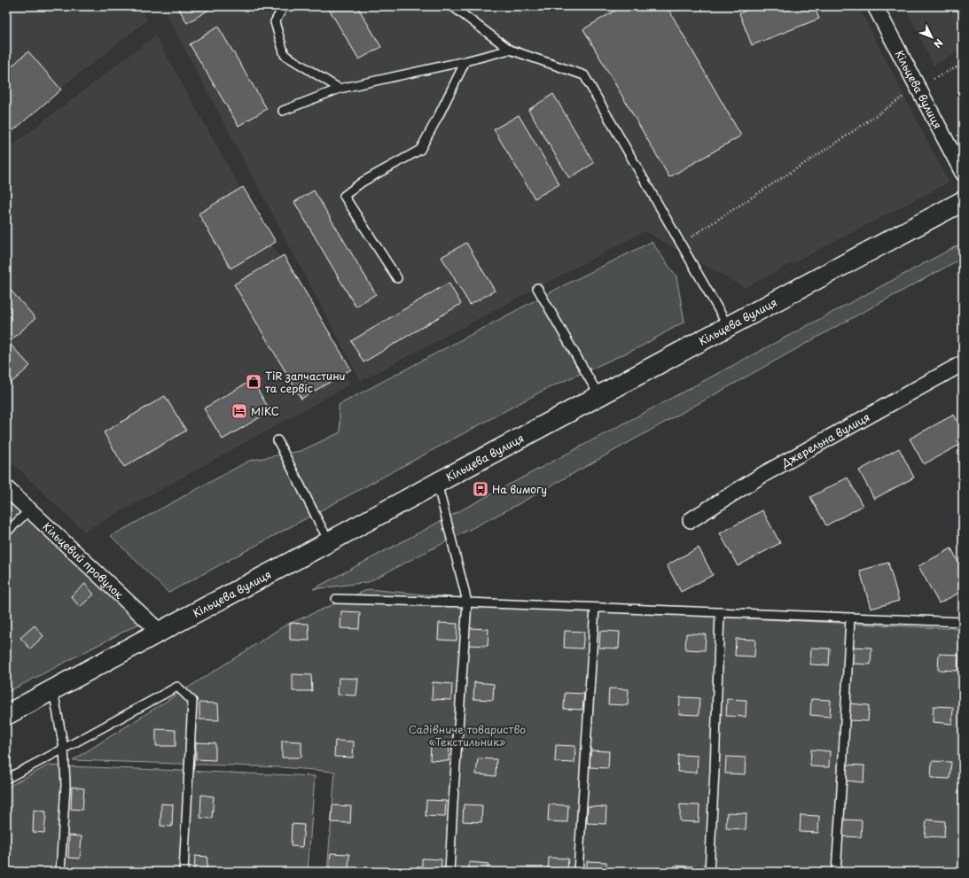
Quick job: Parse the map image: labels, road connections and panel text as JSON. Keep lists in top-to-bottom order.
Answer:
{
  "streets": {
    "main road": ["Кільцева вулиця"],
    "street": ["Джерельна вулиця", "Кільцевий провулок"]
  },
  "crossings": [
    ["Кільцева вулиця", "Кільцевий провулок"]
  ],
  "parks": ["Садівниче товариство «Текстильник»"],
  "places": {
    "shop": ["TiR запчастини та сервіс"],
    "hotel": ["МІКС"],
    "bus stop": ["На вимогу"]
  },
  "north": "bottom right"
}
